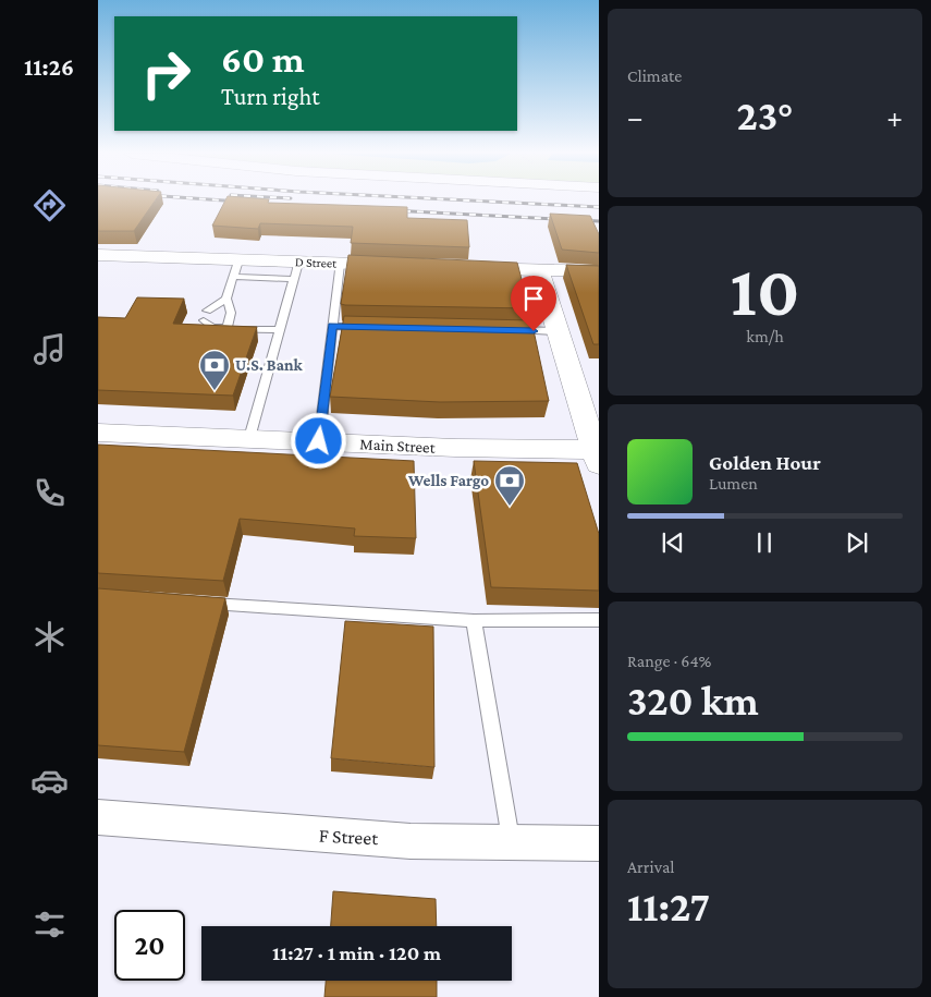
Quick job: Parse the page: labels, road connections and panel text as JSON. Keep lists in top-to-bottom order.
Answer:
{
  "streets": {
    "main road": ["D Street", "Main Street"],
    "street": ["F Street"]
  },
  "places": {
    "bank": ["U.S. Bank", "Wells Fargo"]
  },
  "page": {
    "tabs": "11:26",
    "tile": [
      "Climate",
      ["10", "km/h"],
      ["Range · 64%", "320 km"],
      ["Arrival", "11:27"]
    ],
    "turn": ["60 m", "Turn right"],
    "heat": ["−", "23°", "+"],
    "song": ["Golden Hour", "Lumen"],
    "limit": "20",
    "trip": "11:27 · 1 min · 120 m"
  }
}
